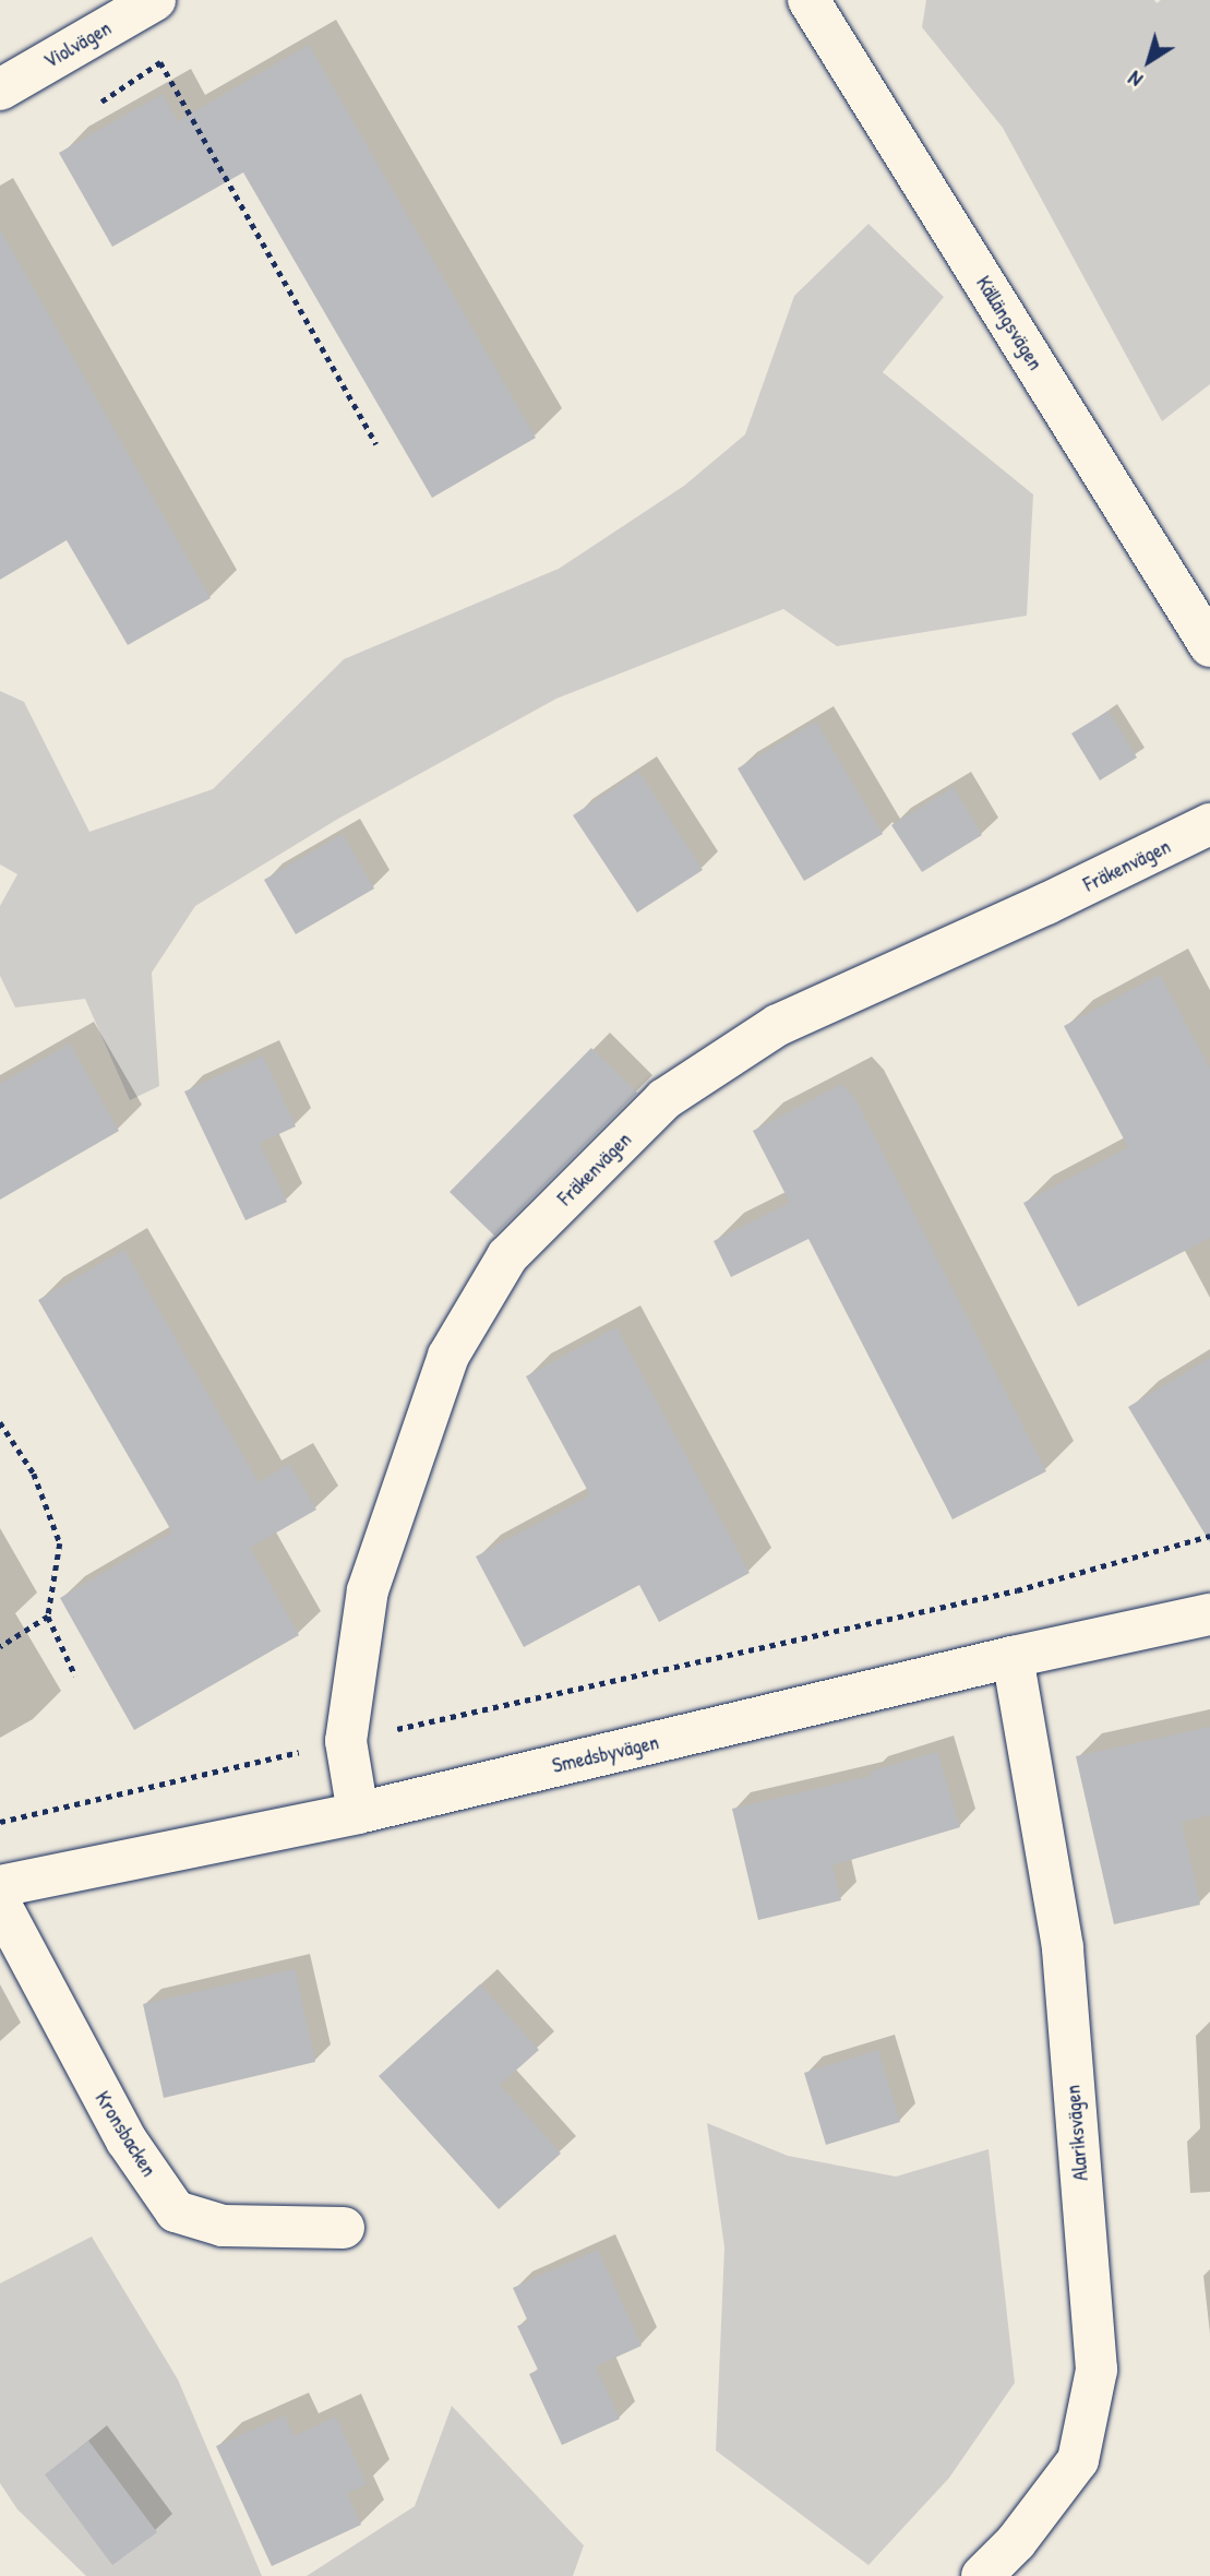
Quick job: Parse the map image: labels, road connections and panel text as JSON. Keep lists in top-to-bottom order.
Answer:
{
  "streets": {
    "street": [
      "Violvägen",
      "Källängsvägen",
      "Fräkenvägen",
      "Smedsbyvägen",
      "Alariksvägen",
      "Kronsbacken"
    ]
  },
  "crossings": [
    ["Fräkenvägen", "Smedsbyvägen"],
    ["Smedsbyvägen", "Alariksvägen"]
  ],
  "north": "bottom left"
}
